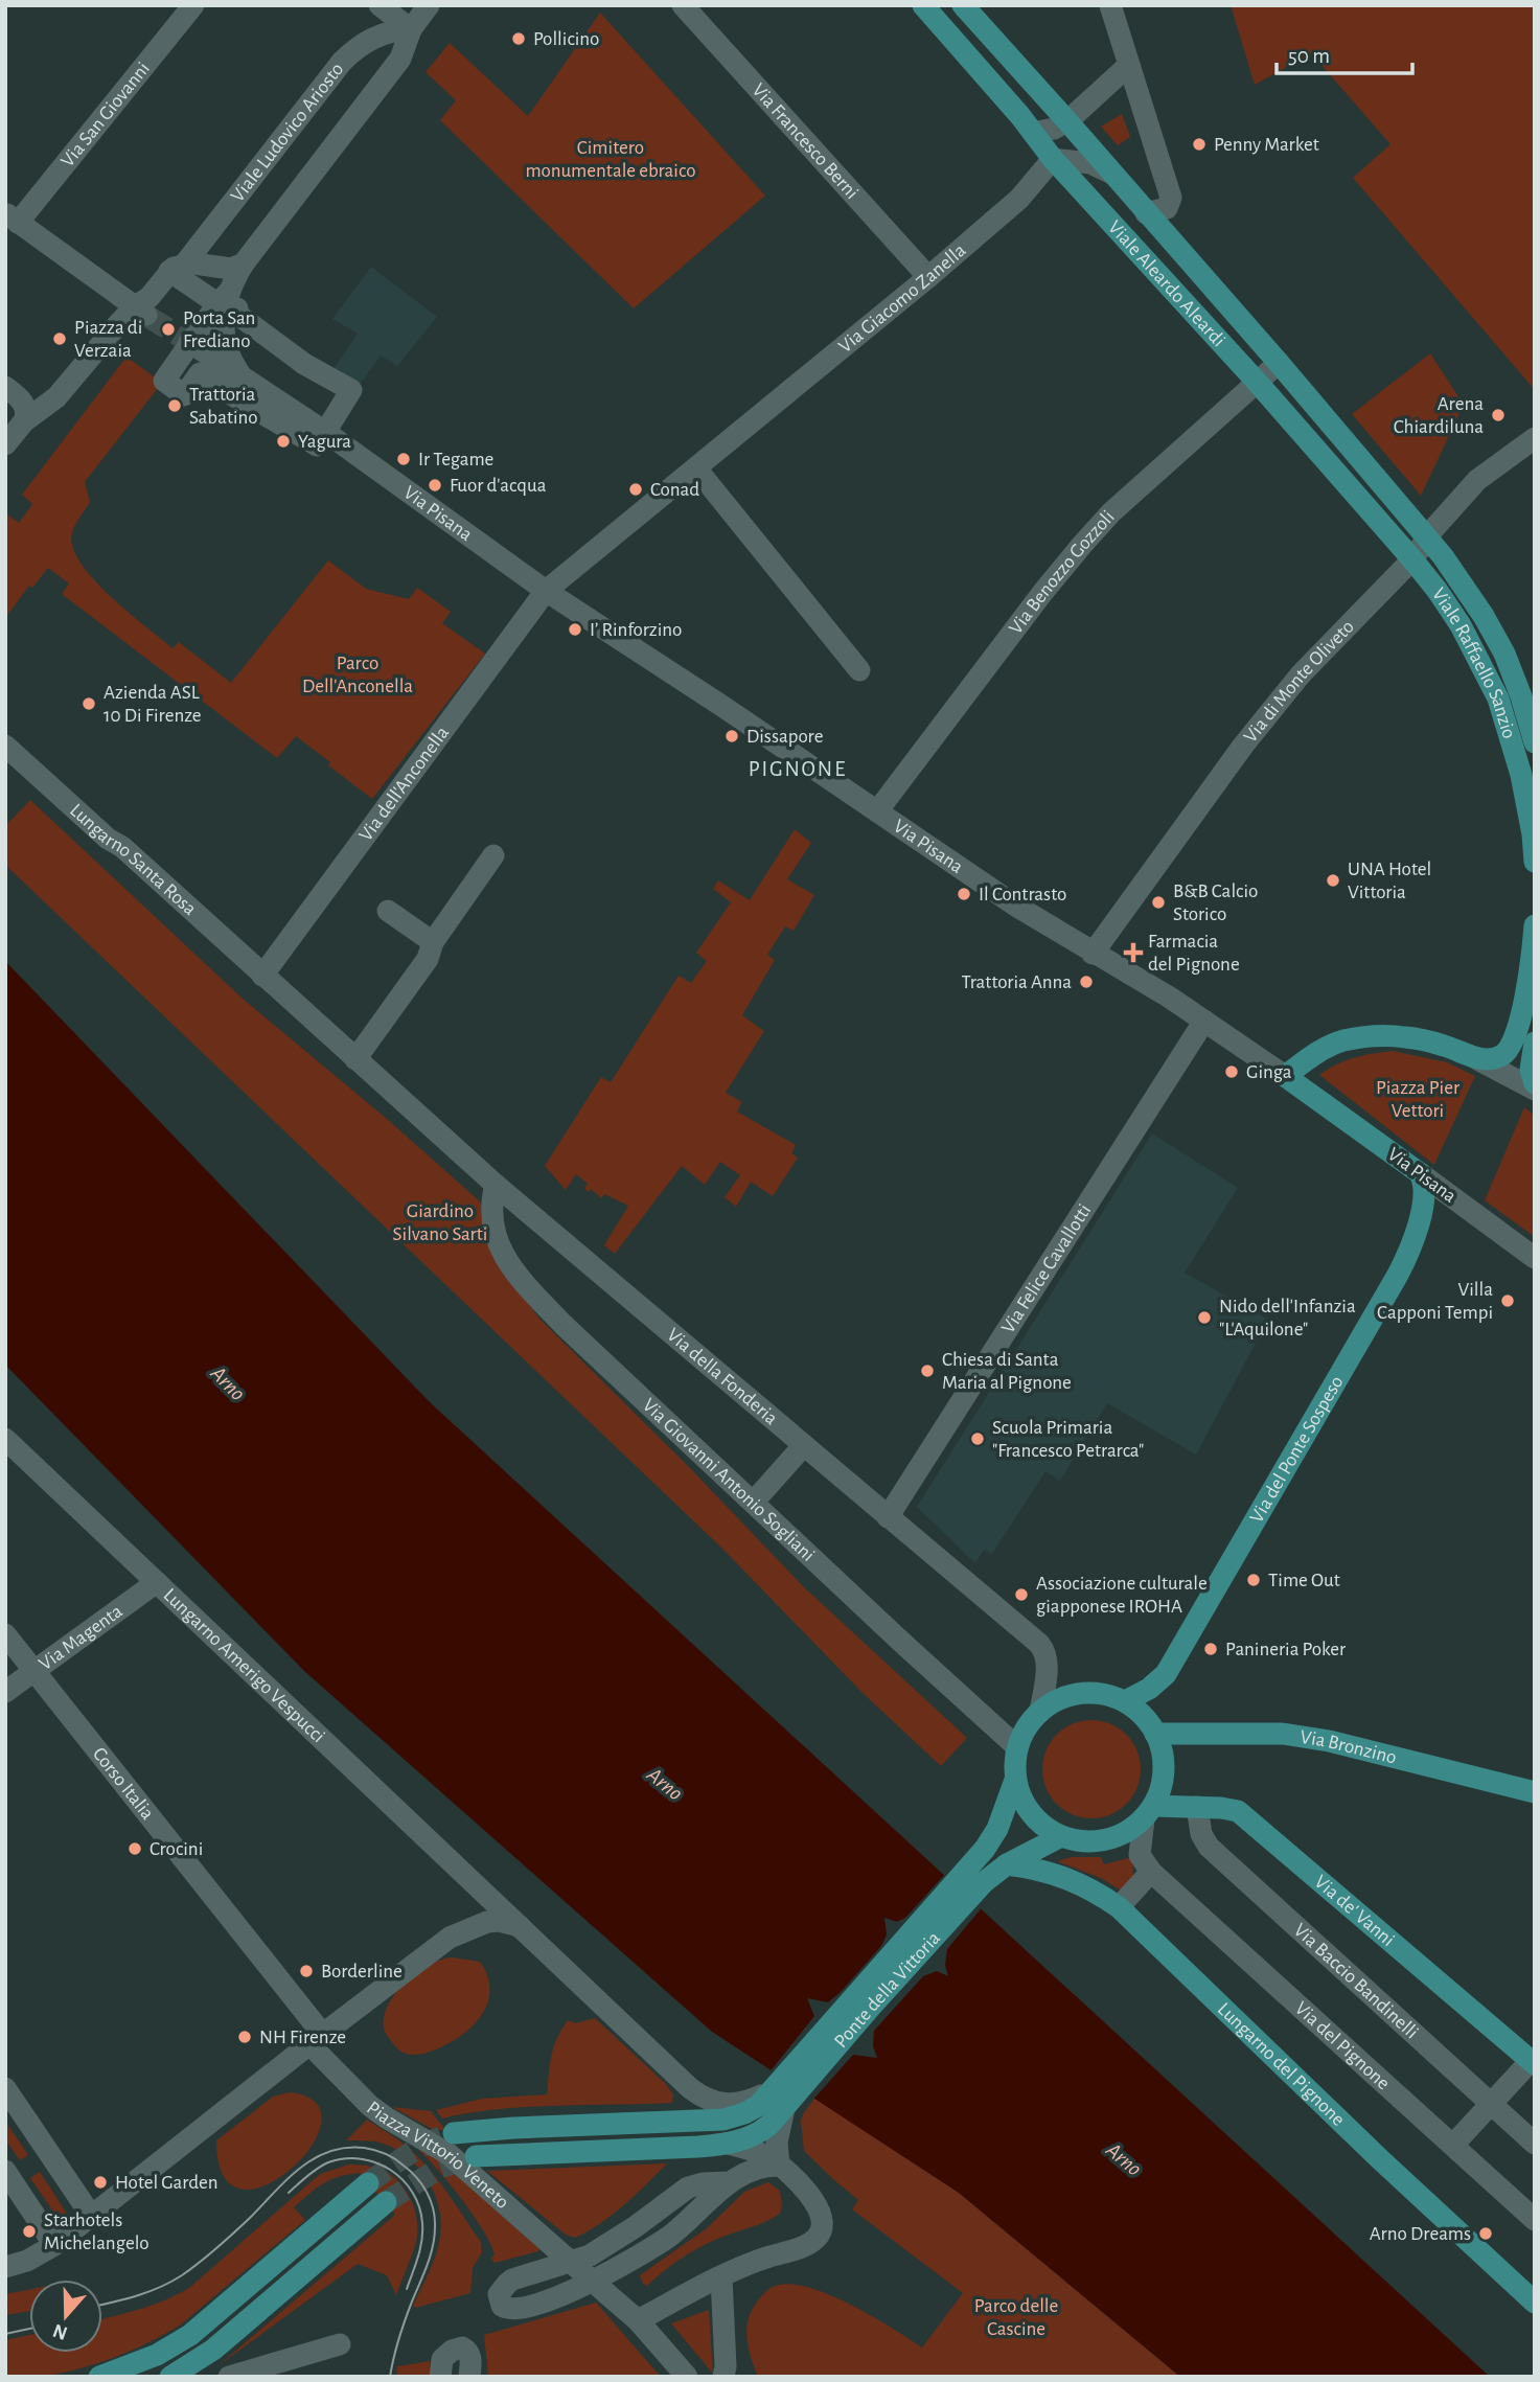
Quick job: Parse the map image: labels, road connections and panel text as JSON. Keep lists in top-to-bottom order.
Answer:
{
  "streets": {
    "main road": [
      "Viale Aleardo Aleardi",
      "Via Pisana",
      "Viale Raffaello Sanzio",
      "Via del Ponte Sospeso",
      "Via Bronzino",
      "Via de' Vanni",
      "Ponte della Vittoria",
      "Lungarno del Pignone",
      "Piazza Vittorio Veneto"
    ],
    "street": [
      "Via San Giovanni",
      "Viale Ludovico Ariosto",
      "Via Francesco Berni",
      "Via Giacomo Zanella",
      "Via Benozzo Gozzoli",
      "Via di Monte Oliveto",
      "Via dell'Anconella",
      "Lungarno Santa Rosa",
      "Via Felice Cavallotti",
      "Via della Fonderia",
      "Via Giovanni Antonio Sogliani",
      "Via Magenta",
      "Lungarno Amerigo Vespucci",
      "Corso Italia",
      "Via Baccio Bandinelli",
      "Via del Pignone"
    ]
  },
  "crossings": [
    ["Via Francesco Berni", "Via Giacomo Zanella"],
    ["Viale Aleardo Aleardi", "Via Giacomo Zanella"],
    ["Viale Aleardo Aleardi", "Via Benozzo Gozzoli"],
    ["Viale Aleardo Aleardi", "Viale Raffaello Sanzio"],
    ["Viale Aleardo Aleardi", "Via di Monte Oliveto"],
    ["Via Giacomo Zanella", "Via Pisana"],
    ["Via Giacomo Zanella", "Via dell'Anconella"],
    ["Via Pisana", "Via Benozzo Gozzoli"],
    ["Via Pisana", "Via di Monte Oliveto"],
    ["Via Pisana", "Via dell'Anconella"],
    ["Via Pisana", "Via Felice Cavallotti"],
    ["Via Pisana", "Via del Ponte Sospeso"],
    ["Viale Raffaello Sanzio", "Via di Monte Oliveto"],
    ["Via dell'Anconella", "Lungarno Santa Rosa"],
    ["Via dell'Anconella", "Via della Fonderia"],
    ["Lungarno Santa Rosa", "Via della Fonderia"],
    ["Via Felice Cavallotti", "Via della Fonderia"],
    ["Via della Fonderia", "Via del Ponte Sospeso"],
    ["Via della Fonderia", "Via Giovanni Antonio Sogliani"],
    ["Via della Fonderia", "Via Bronzino"],
    ["Via della Fonderia", "Via de' Vanni"],
    ["Via della Fonderia", "Ponte della Vittoria"],
    ["Via del Ponte Sospeso", "Via Giovanni Antonio Sogliani"],
    ["Via del Ponte Sospeso", "Via Bronzino"],
    ["Via del Ponte Sospeso", "Via de' Vanni"],
    ["Via del Ponte Sospeso", "Ponte della Vittoria"],
    ["Via Giovanni Antonio Sogliani", "Via Bronzino"],
    ["Via Giovanni Antonio Sogliani", "Via de' Vanni"],
    ["Via Giovanni Antonio Sogliani", "Ponte della Vittoria"],
    ["Via Magenta", "Lungarno Amerigo Vespucci"],
    ["Via Magenta", "Corso Italia"],
    ["Via Bronzino", "Via de' Vanni"],
    ["Via Bronzino", "Ponte della Vittoria"],
    ["Corso Italia", "Piazza Vittorio Veneto"],
    ["Via de' Vanni", "Via Baccio Bandinelli"],
    ["Via de' Vanni", "Ponte della Vittoria"],
    ["Ponte della Vittoria", "Lungarno del Pignone"],
    ["Ponte della Vittoria", "Piazza Vittorio Veneto"]
  ],
  "districts": ["PIGNONE"],
  "water": ["Arno"],
  "parks": [
    "Cimitero monumentale ebraico",
    "Parco Dell'Anconella",
    "Piazza Pier Vettori",
    "Giardino Silvano Sarti",
    "Parco delle Cascine"
  ],
  "places": {
    "other": [
      "Pollicino",
      "Penny Market",
      "Porta San Frediano",
      "Piazza di Verzaia",
      "Trattoria Sabatino",
      "Arena Chiardiluna",
      "Yagura",
      "Ir Tegame",
      "Fuor d'acqua",
      "Conad",
      "I’ Rinforzino",
      "Azienda ASL 10 Di Firenze",
      "Dissapore",
      "UNA Hotel Vittoria",
      "Il Contrasto",
      "B&B Calcio Storico",
      "Trattoria Anna",
      "Ginga",
      "Villa Capponi Tempi",
      "Nido dell'Infanzia \"L'Aquilone\"",
      "Chiesa di Santa Maria al Pignone",
      "Scuola Primaria \"Francesco Petrarca\"",
      "Time Out",
      "Associazione culturale giapponese IROHA",
      "Panineria Poker",
      "Crocini",
      "Borderline",
      "NH Firenze",
      "Hotel Garden",
      "Starhotels Michelangelo",
      "Arno Dreams"
    ],
    "health": ["Farmacia del Pignone"]
  },
  "scale_bar": "50 m",
  "north": "bottom"
}
